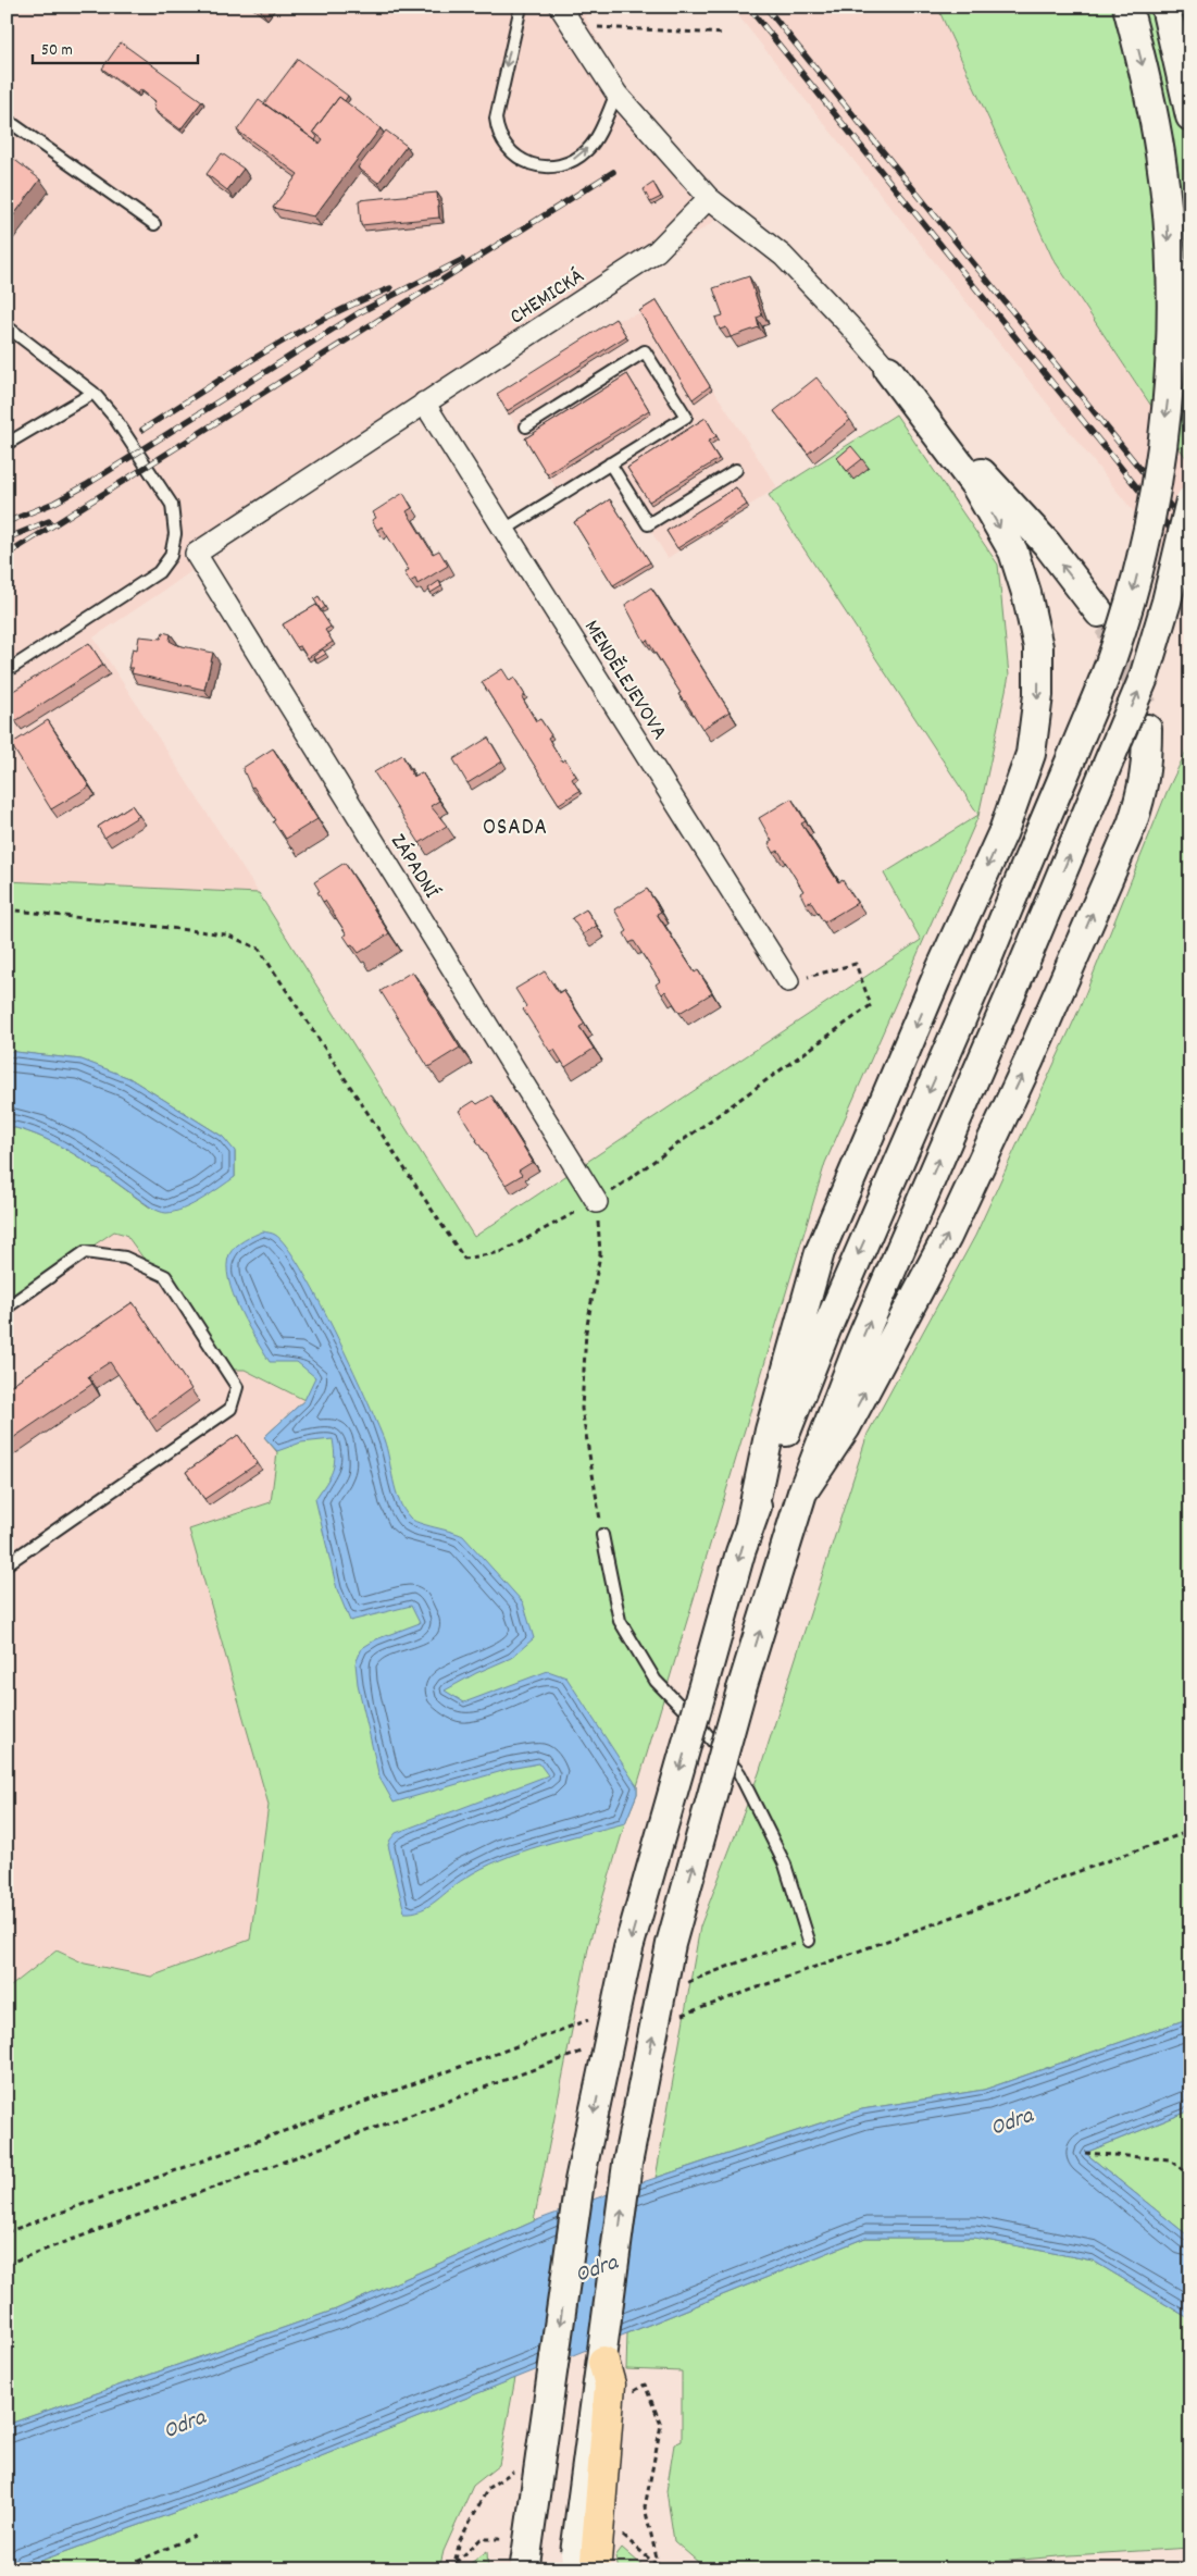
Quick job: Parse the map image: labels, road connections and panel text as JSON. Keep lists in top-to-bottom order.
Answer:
{
  "streets": {
    "street": ["CHEMICKÁ", "MENDĚLEJEVOVA", "ZÁPADNÍ"]
  },
  "crossings": [
    ["CHEMICKÁ", "MENDĚLEJEVOVA"],
    ["CHEMICKÁ", "ZÁPADNÍ"]
  ],
  "districts": ["OSADA"],
  "water": ["Odra"],
  "scale_bar": "50 m"
}
